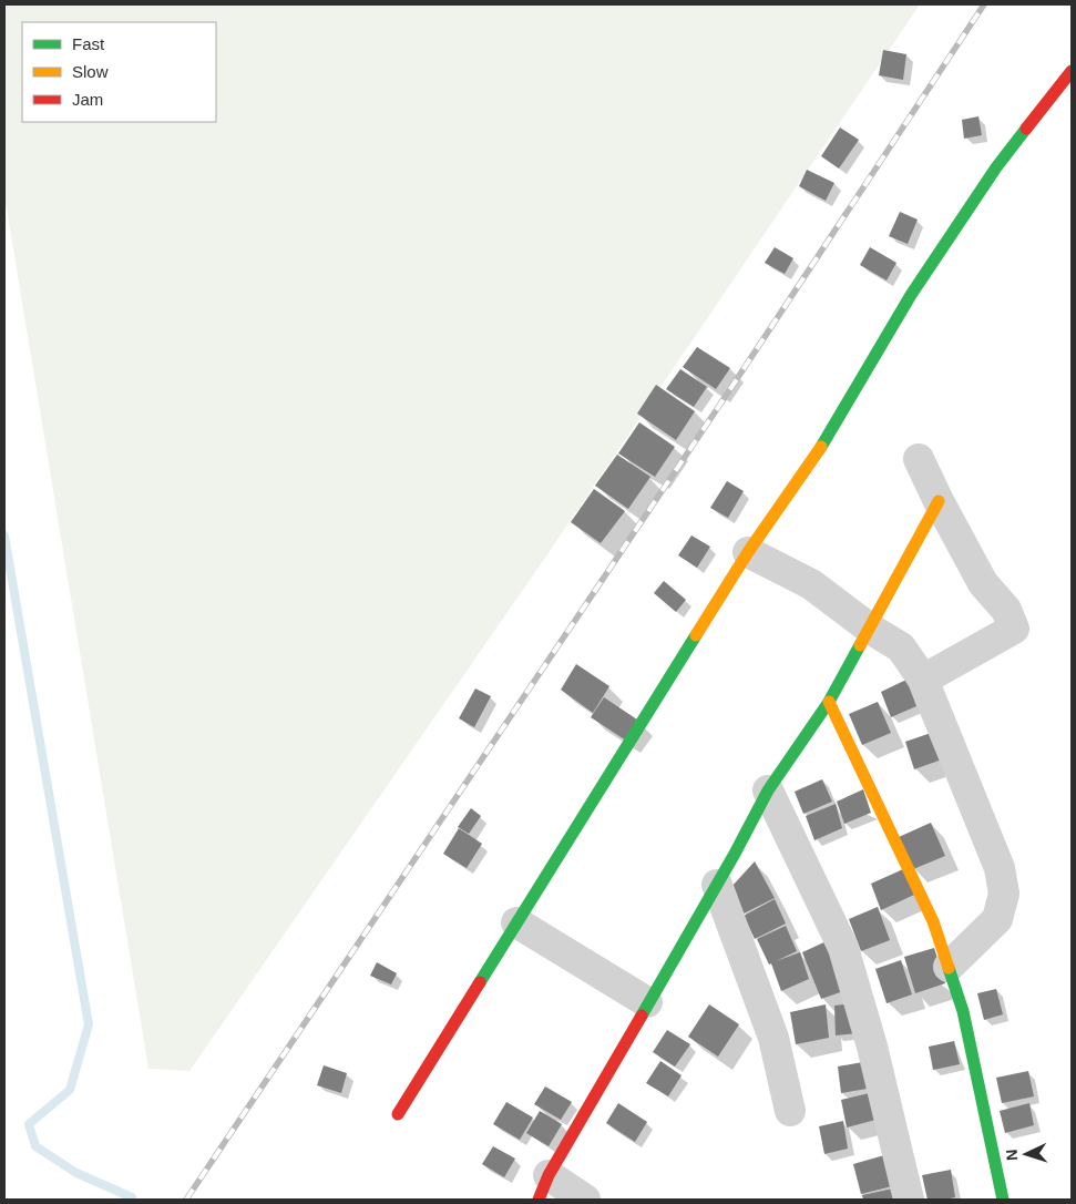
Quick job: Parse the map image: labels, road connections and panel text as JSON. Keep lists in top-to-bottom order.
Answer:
{
  "legend": ["Fast", "Slow", "Jam"],
  "north": "left"
}
